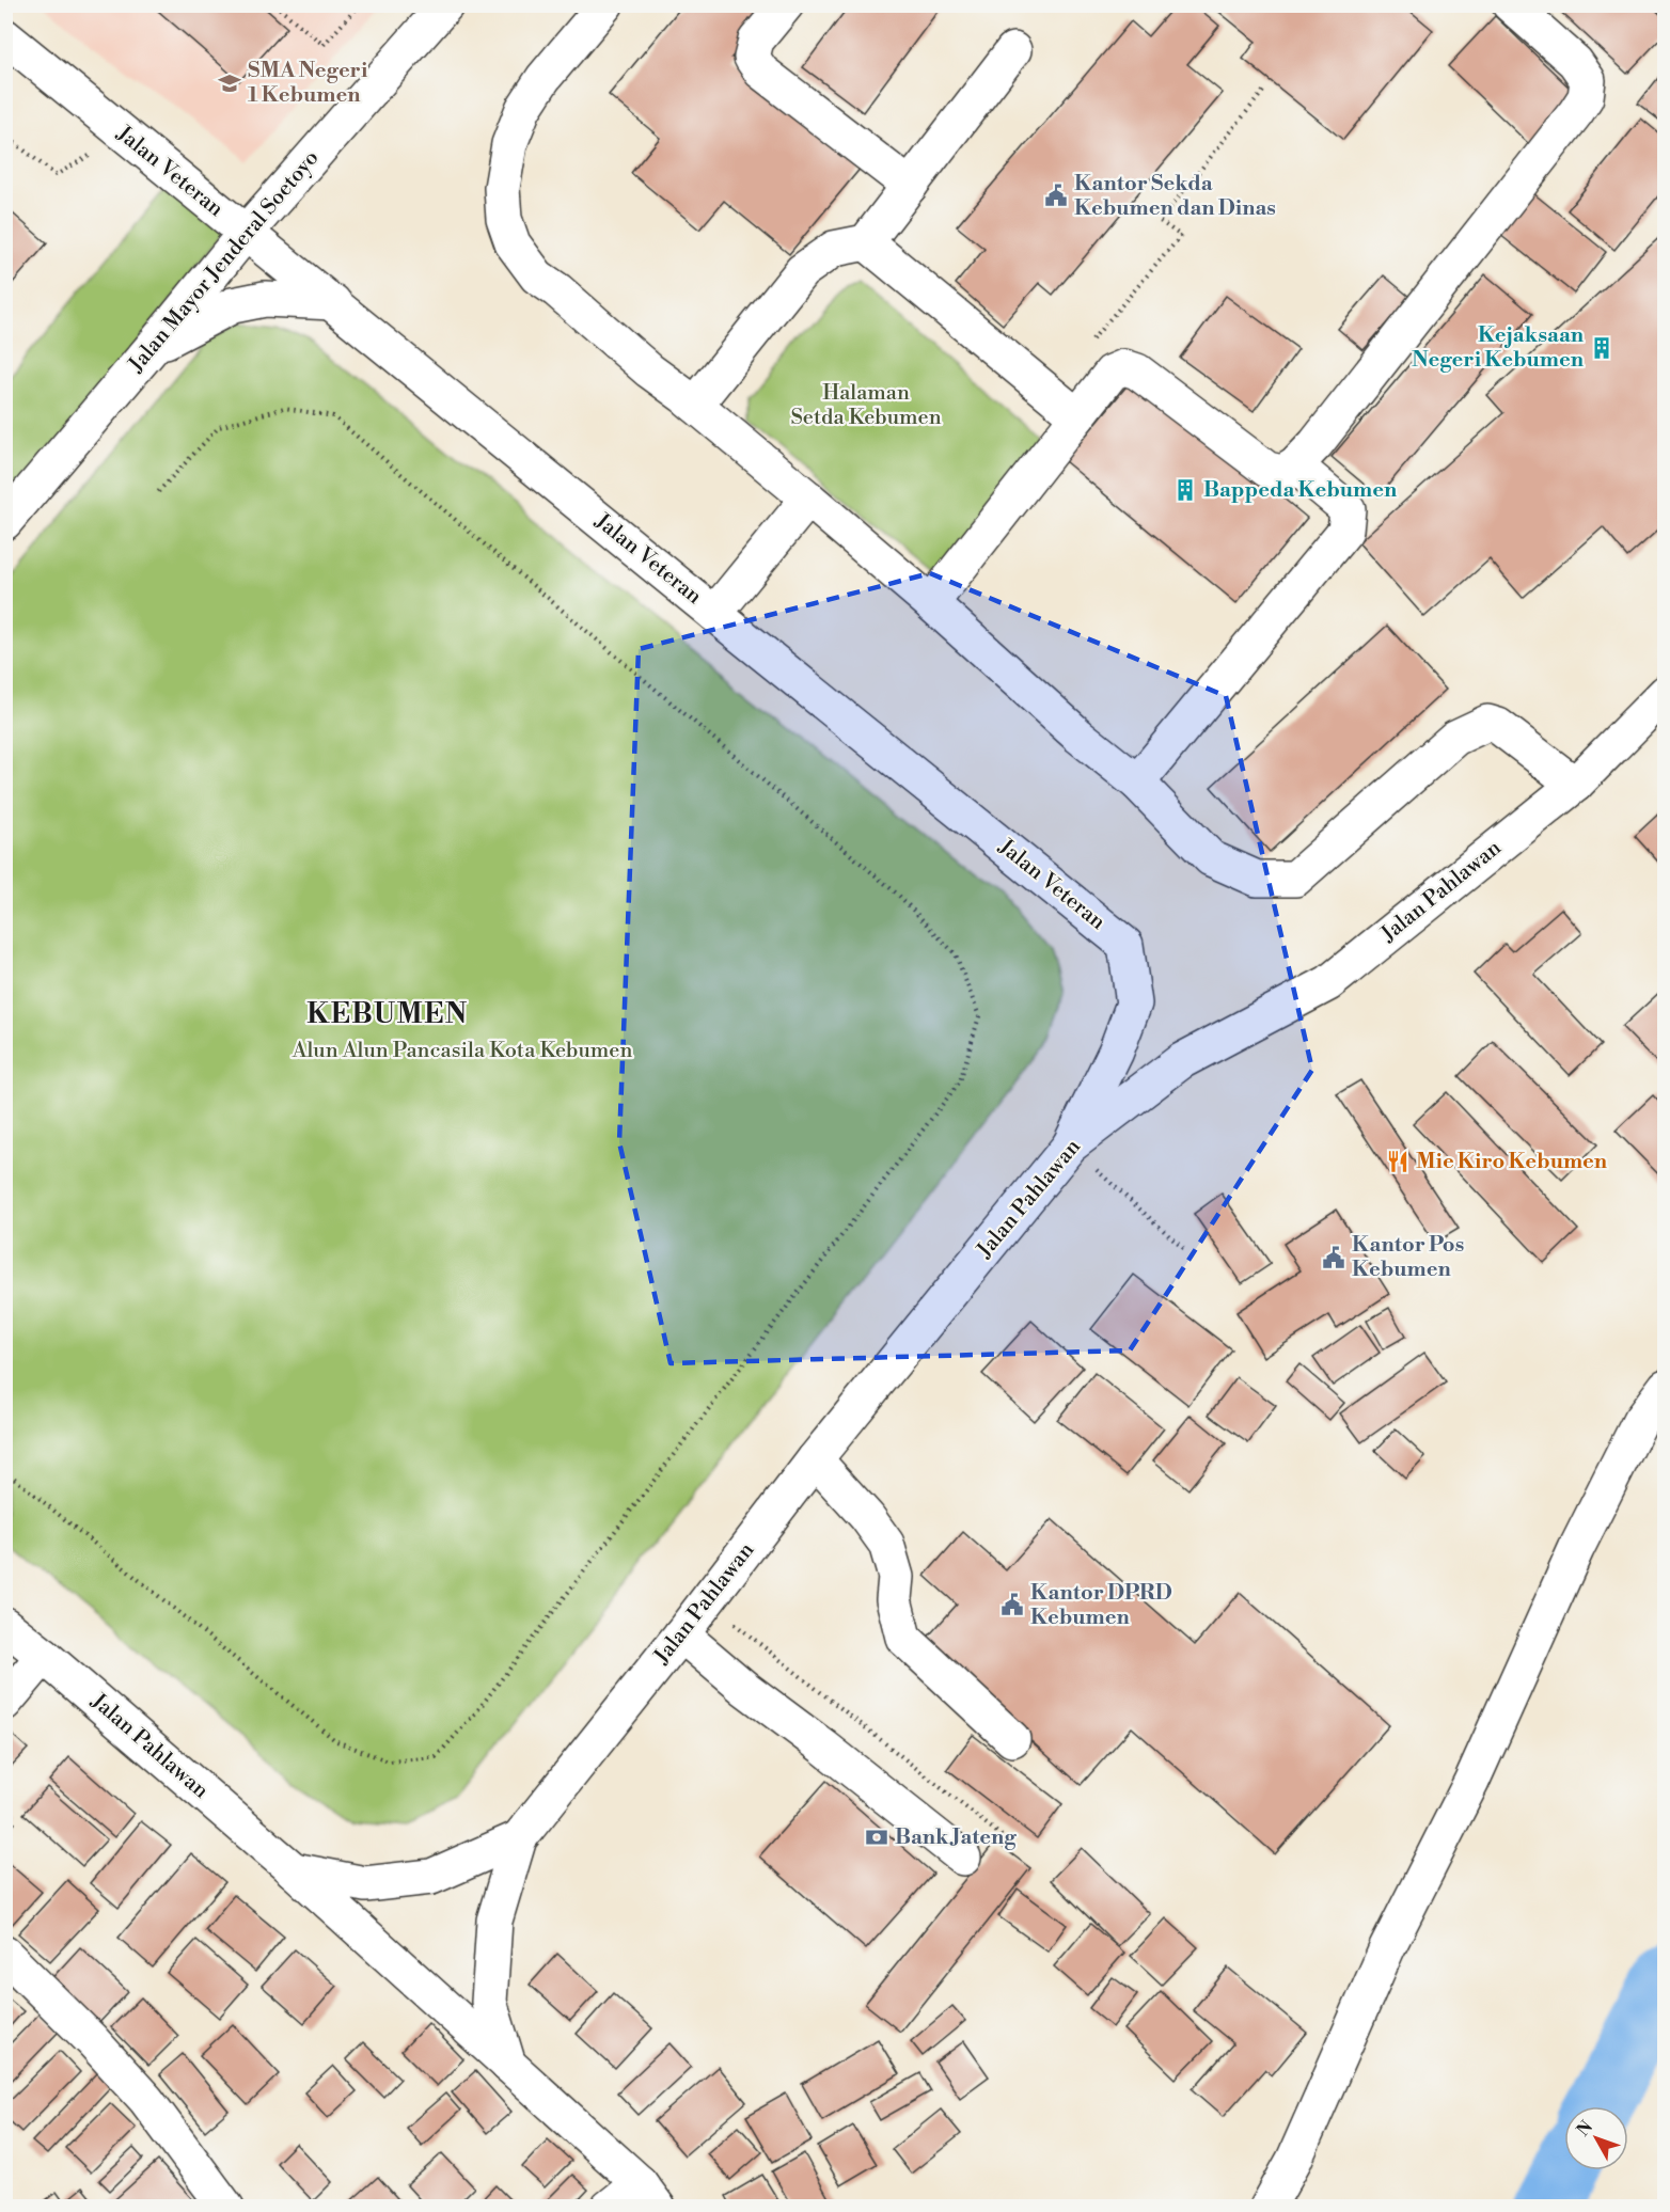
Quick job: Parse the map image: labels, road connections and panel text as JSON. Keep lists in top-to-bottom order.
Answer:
{
  "streets": {
    "main road": ["Jalan Veteran", "Jalan Mayor Jenderal Soetoyo", "Jalan Pahlawan"]
  },
  "crossings": [
    ["Jalan Veteran", "Jalan Mayor Jenderal Soetoyo"],
    ["Jalan Veteran", "Jalan Pahlawan"]
  ],
  "districts": ["KEBUMEN"],
  "parks": ["Halaman Setda Kebumen", "Alun Alun Pancasila Kota Kebumen"],
  "places": {
    "school or university": ["SMA Negeri 1 Kebumen"],
    "public building": ["Kantor Sekda Kebumen dan Dinas", "Kantor Pos Kebumen", "Kantor DPRD Kebumen"],
    "building": ["Kejaksaan Negeri Kebumen", "Bappeda Kebumen"],
    "restaurant": ["Mie Kiro Kebumen"],
    "bank": ["Bank Jateng"]
  },
  "north": "top left"
}
